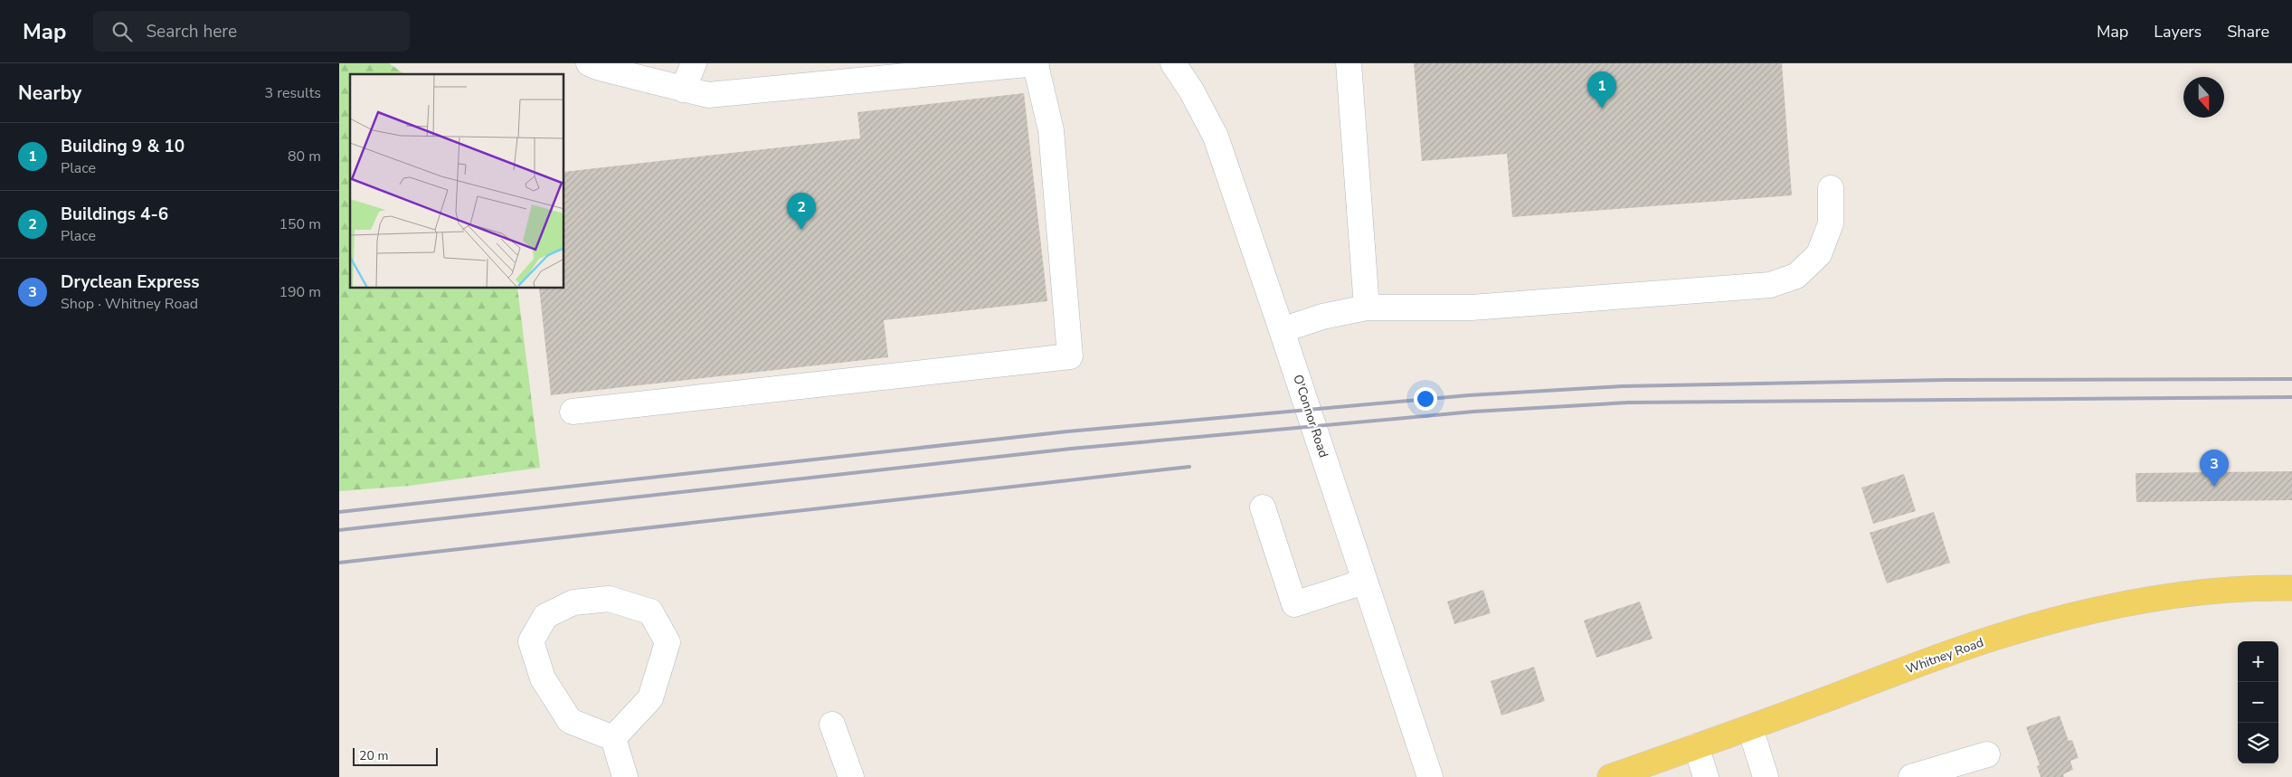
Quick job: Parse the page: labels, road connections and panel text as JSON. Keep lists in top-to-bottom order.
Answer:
{
  "streets": {
    "main road": ["Whitney Road"],
    "street": ["O'Connor Road"]
  },
  "scale_bar": "20 m",
  "north": "bottom",
  "page": {
    "header": "Map",
    "search": "Search here",
    "nav": ["Map", "Layers", "Share"],
    "heading": ["Nearby", "3 results"],
    "pins": ["1", "2", "3"],
    "list": [
      {
        "mark": "1",
        "name": "Building 9 & 10",
        "note": "Place",
        "value": "80 m"
      },
      {
        "mark": "2",
        "name": "Buildings 4-6",
        "note": "Place",
        "value": "150 m"
      },
      {
        "mark": "3",
        "name": "Dryclean Express",
        "note": "Shop · Whitney Road",
        "value": "190 m"
      }
    ],
    "map_buttons": ["+", "−"],
    "scale": "20 m"
  }
}
